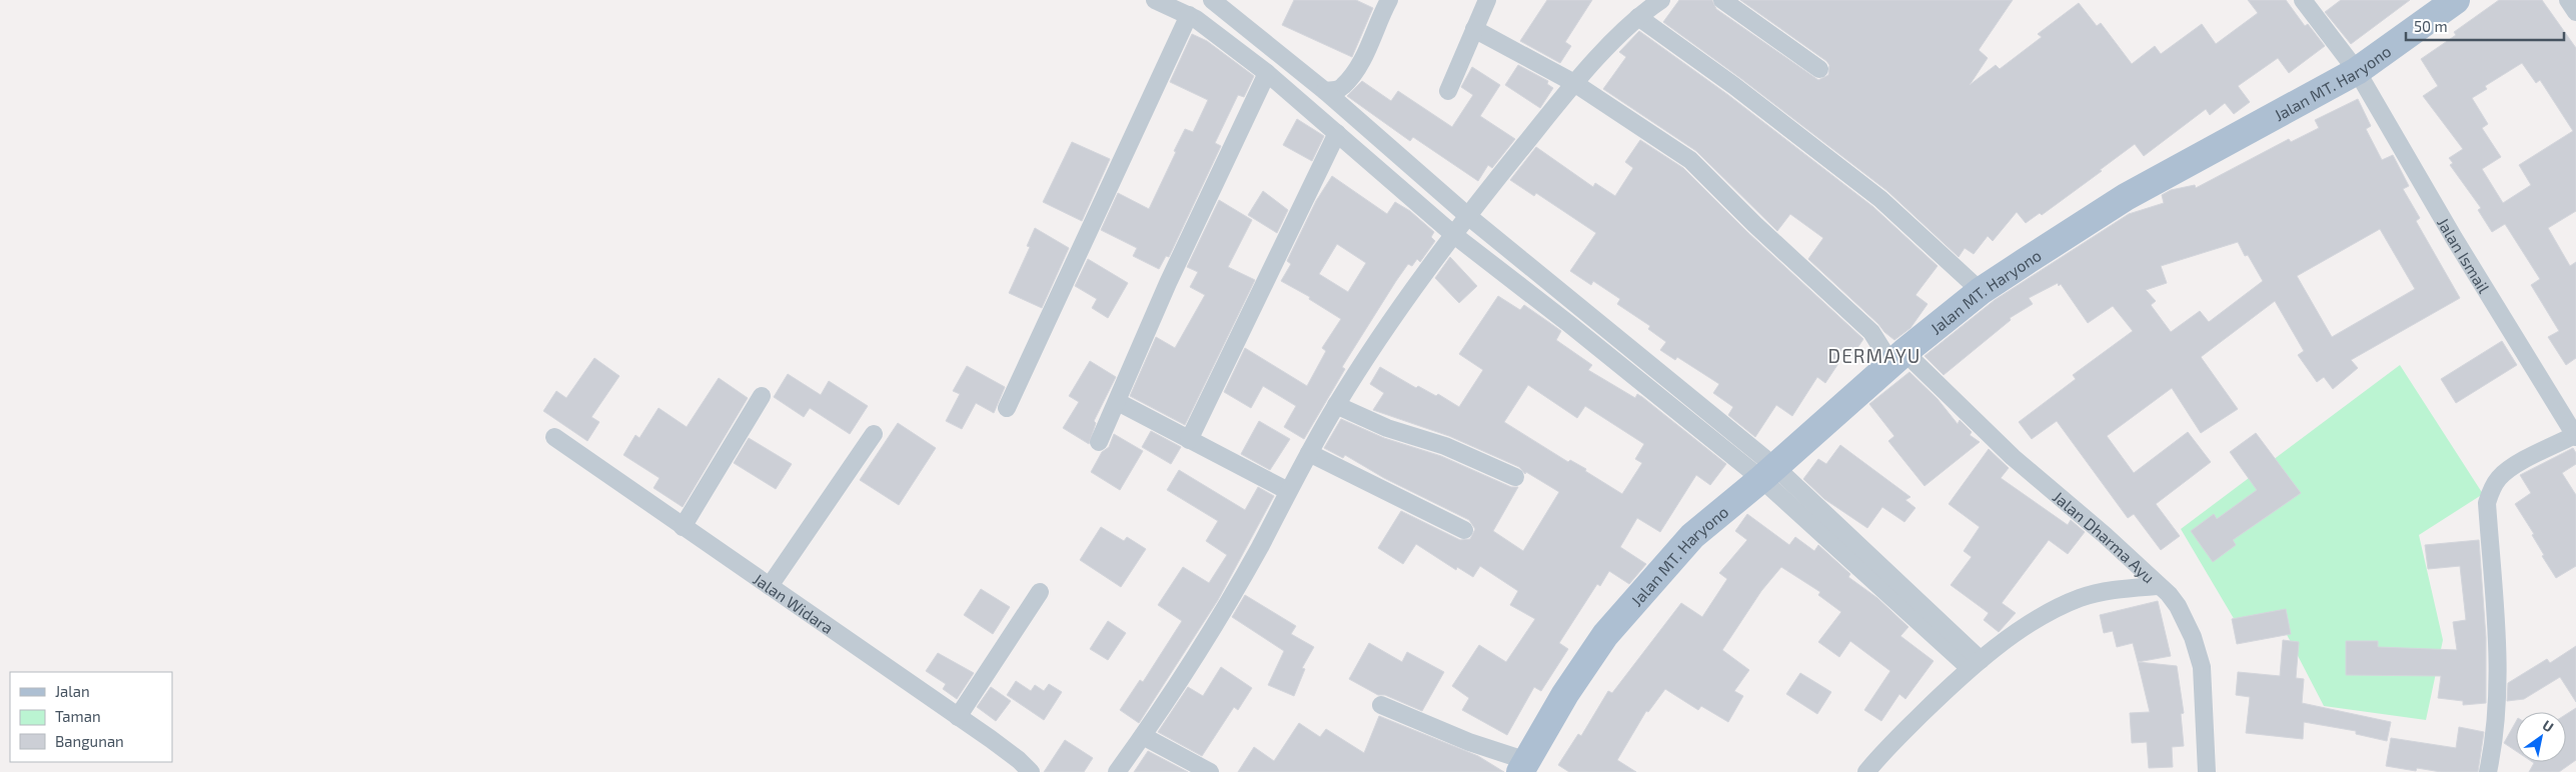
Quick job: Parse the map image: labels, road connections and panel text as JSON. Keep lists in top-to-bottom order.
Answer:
{
  "streets": {
    "main road": ["Jalan MT. Haryono"],
    "street": ["Jalan Ismail", "Jalan Dharma Ayu", "Jalan Widara"]
  },
  "crossings": [
    ["Jalan MT. Haryono", "Jalan Ismail"],
    ["Jalan MT. Haryono", "Jalan Dharma Ayu"]
  ],
  "districts": ["DERMAYU"],
  "legend": ["Jalan", "Taman", "Bangunan"],
  "scale_bar": "50 m",
  "north": "top right"
}
